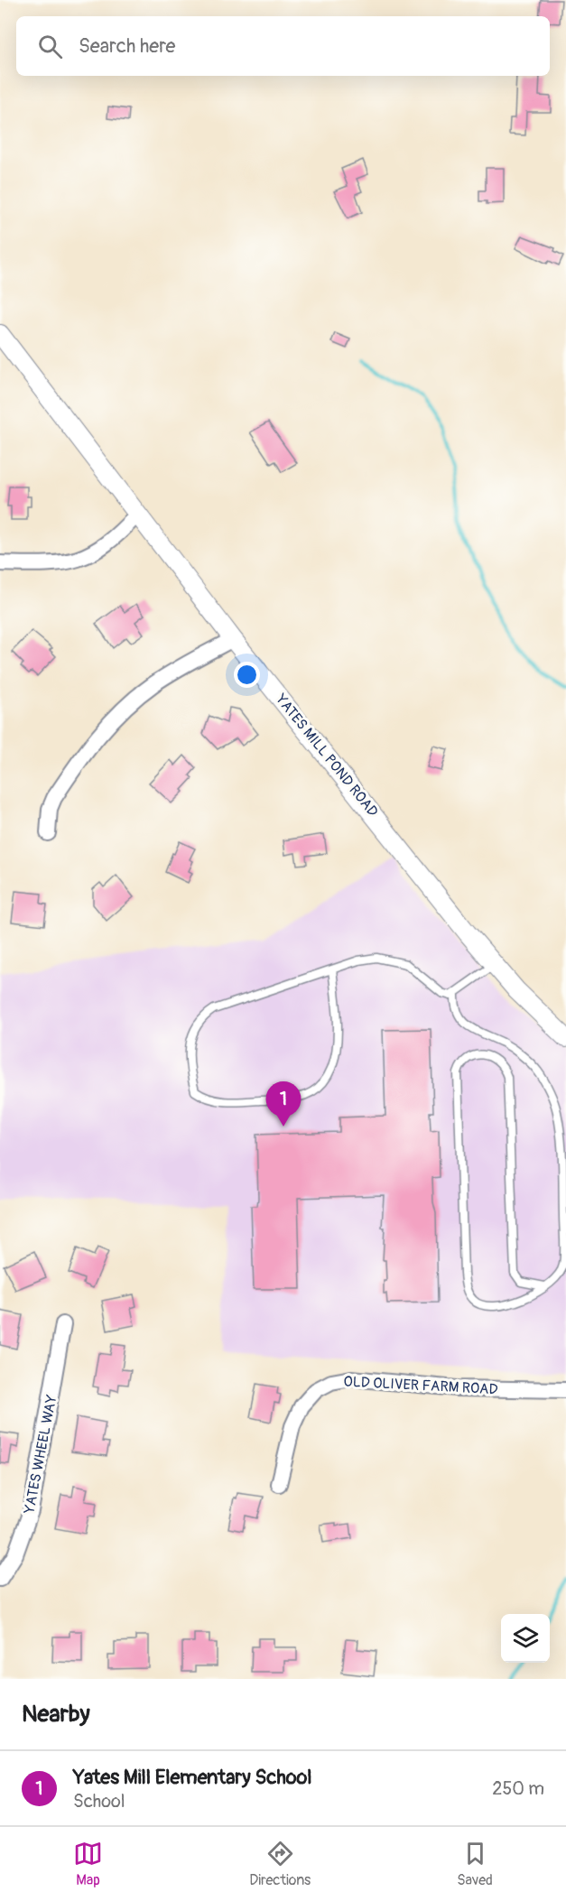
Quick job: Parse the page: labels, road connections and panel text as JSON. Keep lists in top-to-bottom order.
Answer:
{
  "streets": {
    "street": ["YATES MILL POND ROAD", "OLD OLIVER FARM ROAD", "YATES WHEEL WAY"]
  },
  "page": {
    "search": "Search here",
    "pins": "1",
    "heading": "Nearby",
    "list": [
      {
        "mark": "1",
        "name": "Yates Mill Elementary School",
        "note": "School",
        "value": "250 m"
      }
    ],
    "nav": ["Map", "Directions", "Saved"]
  }
}
